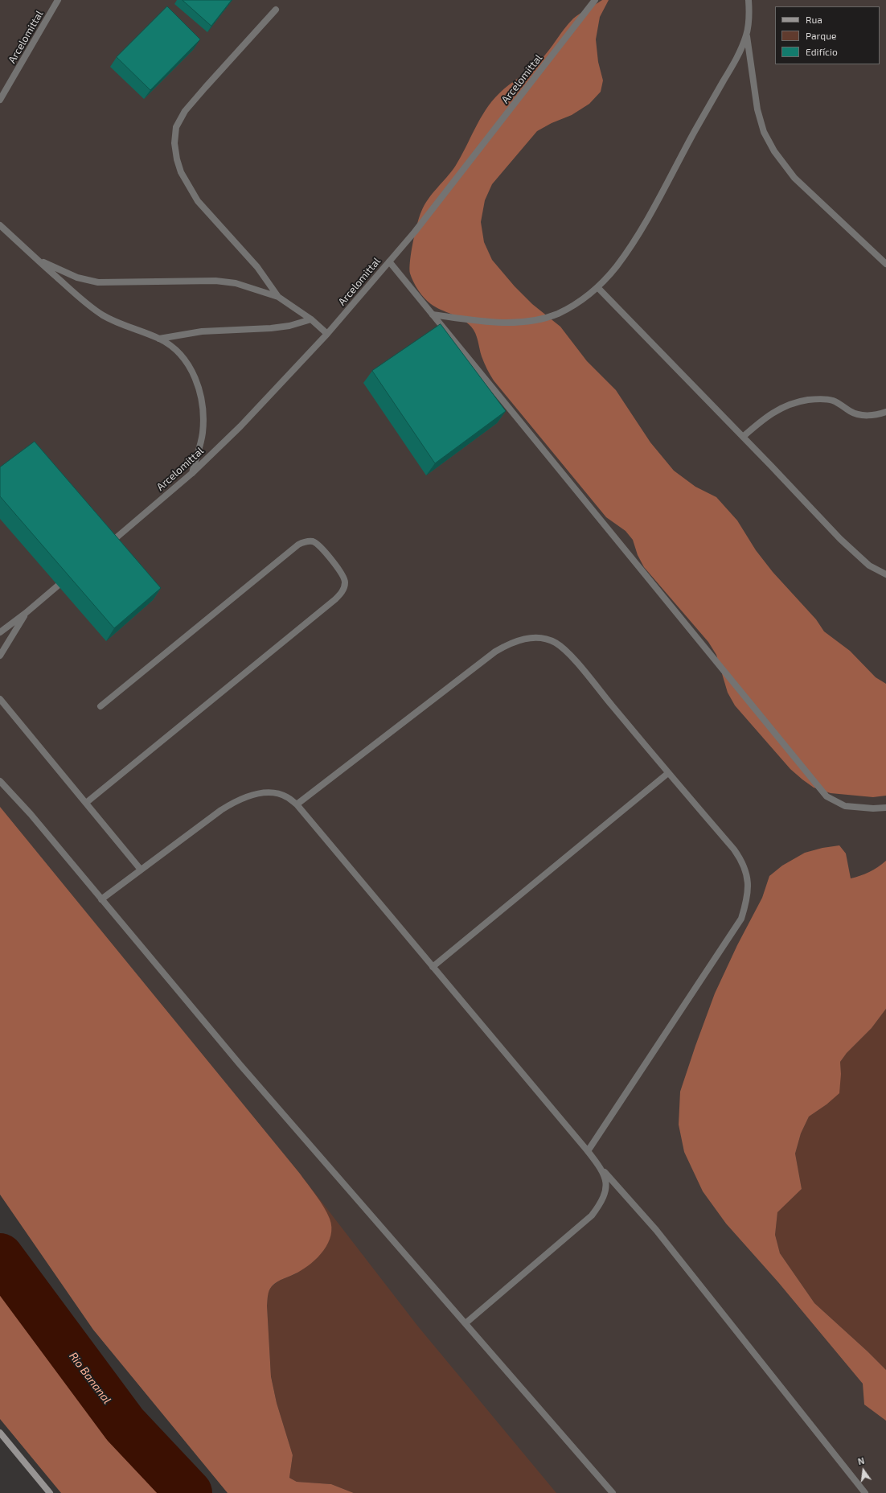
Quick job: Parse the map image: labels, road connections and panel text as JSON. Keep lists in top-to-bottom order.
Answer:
{
  "streets": {
    "street": ["Arcelomittal"]
  },
  "water": ["Rio Bananal"],
  "legend": ["Rua", "Parque", "Edifício"],
  "north": "top"
}
